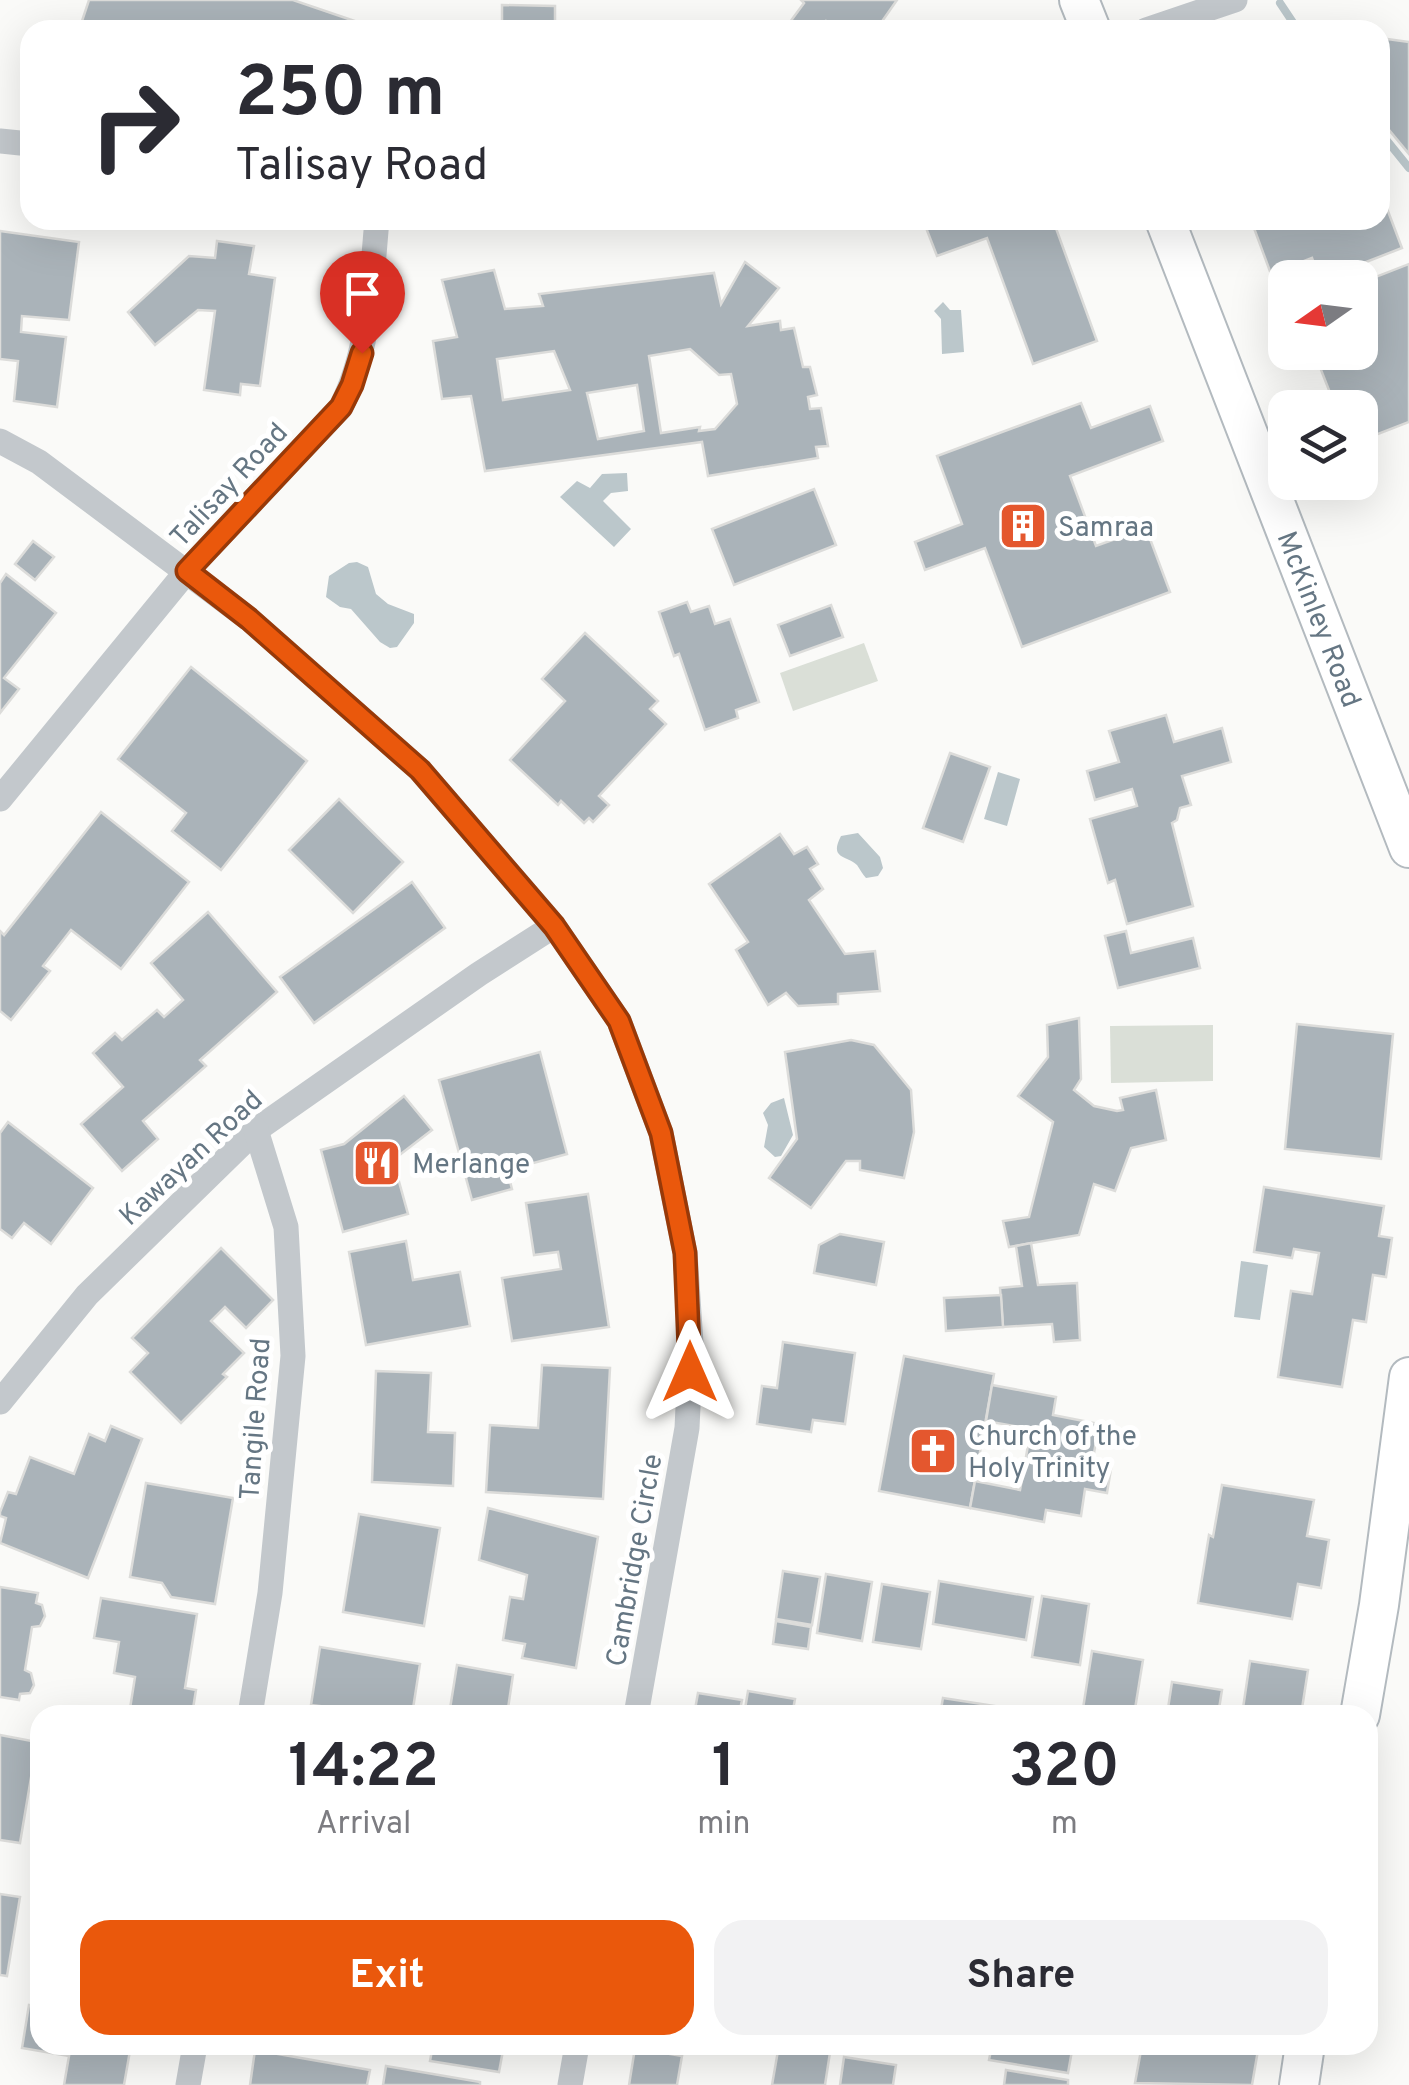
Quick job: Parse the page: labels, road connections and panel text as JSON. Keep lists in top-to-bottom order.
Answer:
{
  "streets": {
    "main road": ["McKinley Road"],
    "street": [
      "Talisay Road",
      "Kawayan Road",
      "Tangile Road",
      "Cambridge Circle"
    ]
  },
  "crossings": [
    ["Talisay Road", "Cambridge Circle"],
    ["Kawayan Road", "Tangile Road"],
    ["Kawayan Road", "Cambridge Circle"]
  ],
  "places": {
    "building": ["Samraa"],
    "restaurant": ["Merlange"],
    "church": ["Church of the Holy Trinity"]
  },
  "north": "left",
  "page": {
    "turn": ["250 m", "Talisay Road"],
    "eta": [
      "14:22",
      "Arrival",
      "1",
      "min",
      "320",
      "m"
    ],
    "buttons": ["Exit", "Share"]
  }
}
